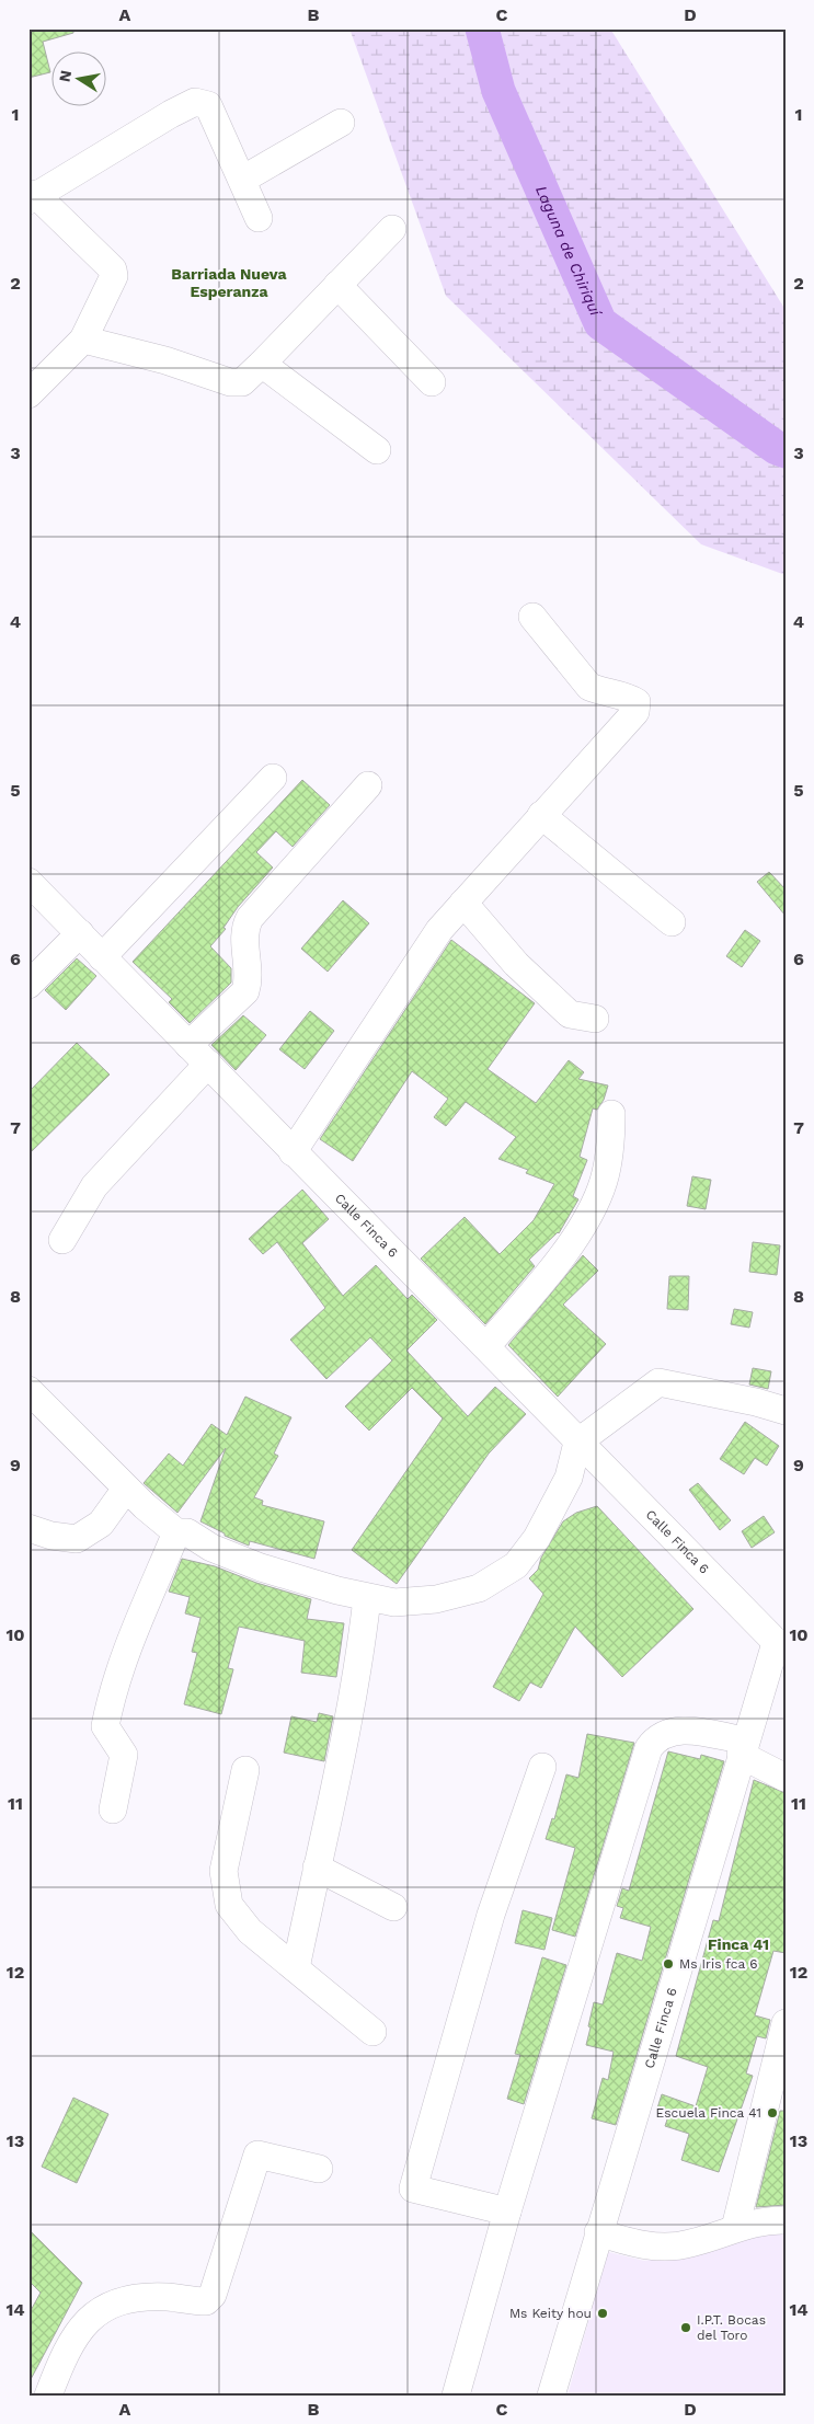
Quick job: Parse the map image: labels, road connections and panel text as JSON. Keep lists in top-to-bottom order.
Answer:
{
  "streets": {
    "street": ["Calle Finca 6"]
  },
  "districts": ["Barriada Nueva Esperanza", "Finca 41"],
  "water": ["Laguna de Chiriquí"],
  "places": [
    "Ms Iris fca 6",
    "Escuela Finca 41",
    "Ms Keity hou",
    "I.P.T. Bocas del Toro"
  ],
  "north": "left",
  "grid": {
    "columns": [
      "A",
      "B",
      "C",
      "D"
    ],
    "rows": [
      "1",
      "2",
      "3",
      "4",
      "5",
      "6",
      "7",
      "8",
      "9",
      "10",
      "11",
      "12",
      "13",
      "14"
    ]
  }
}
